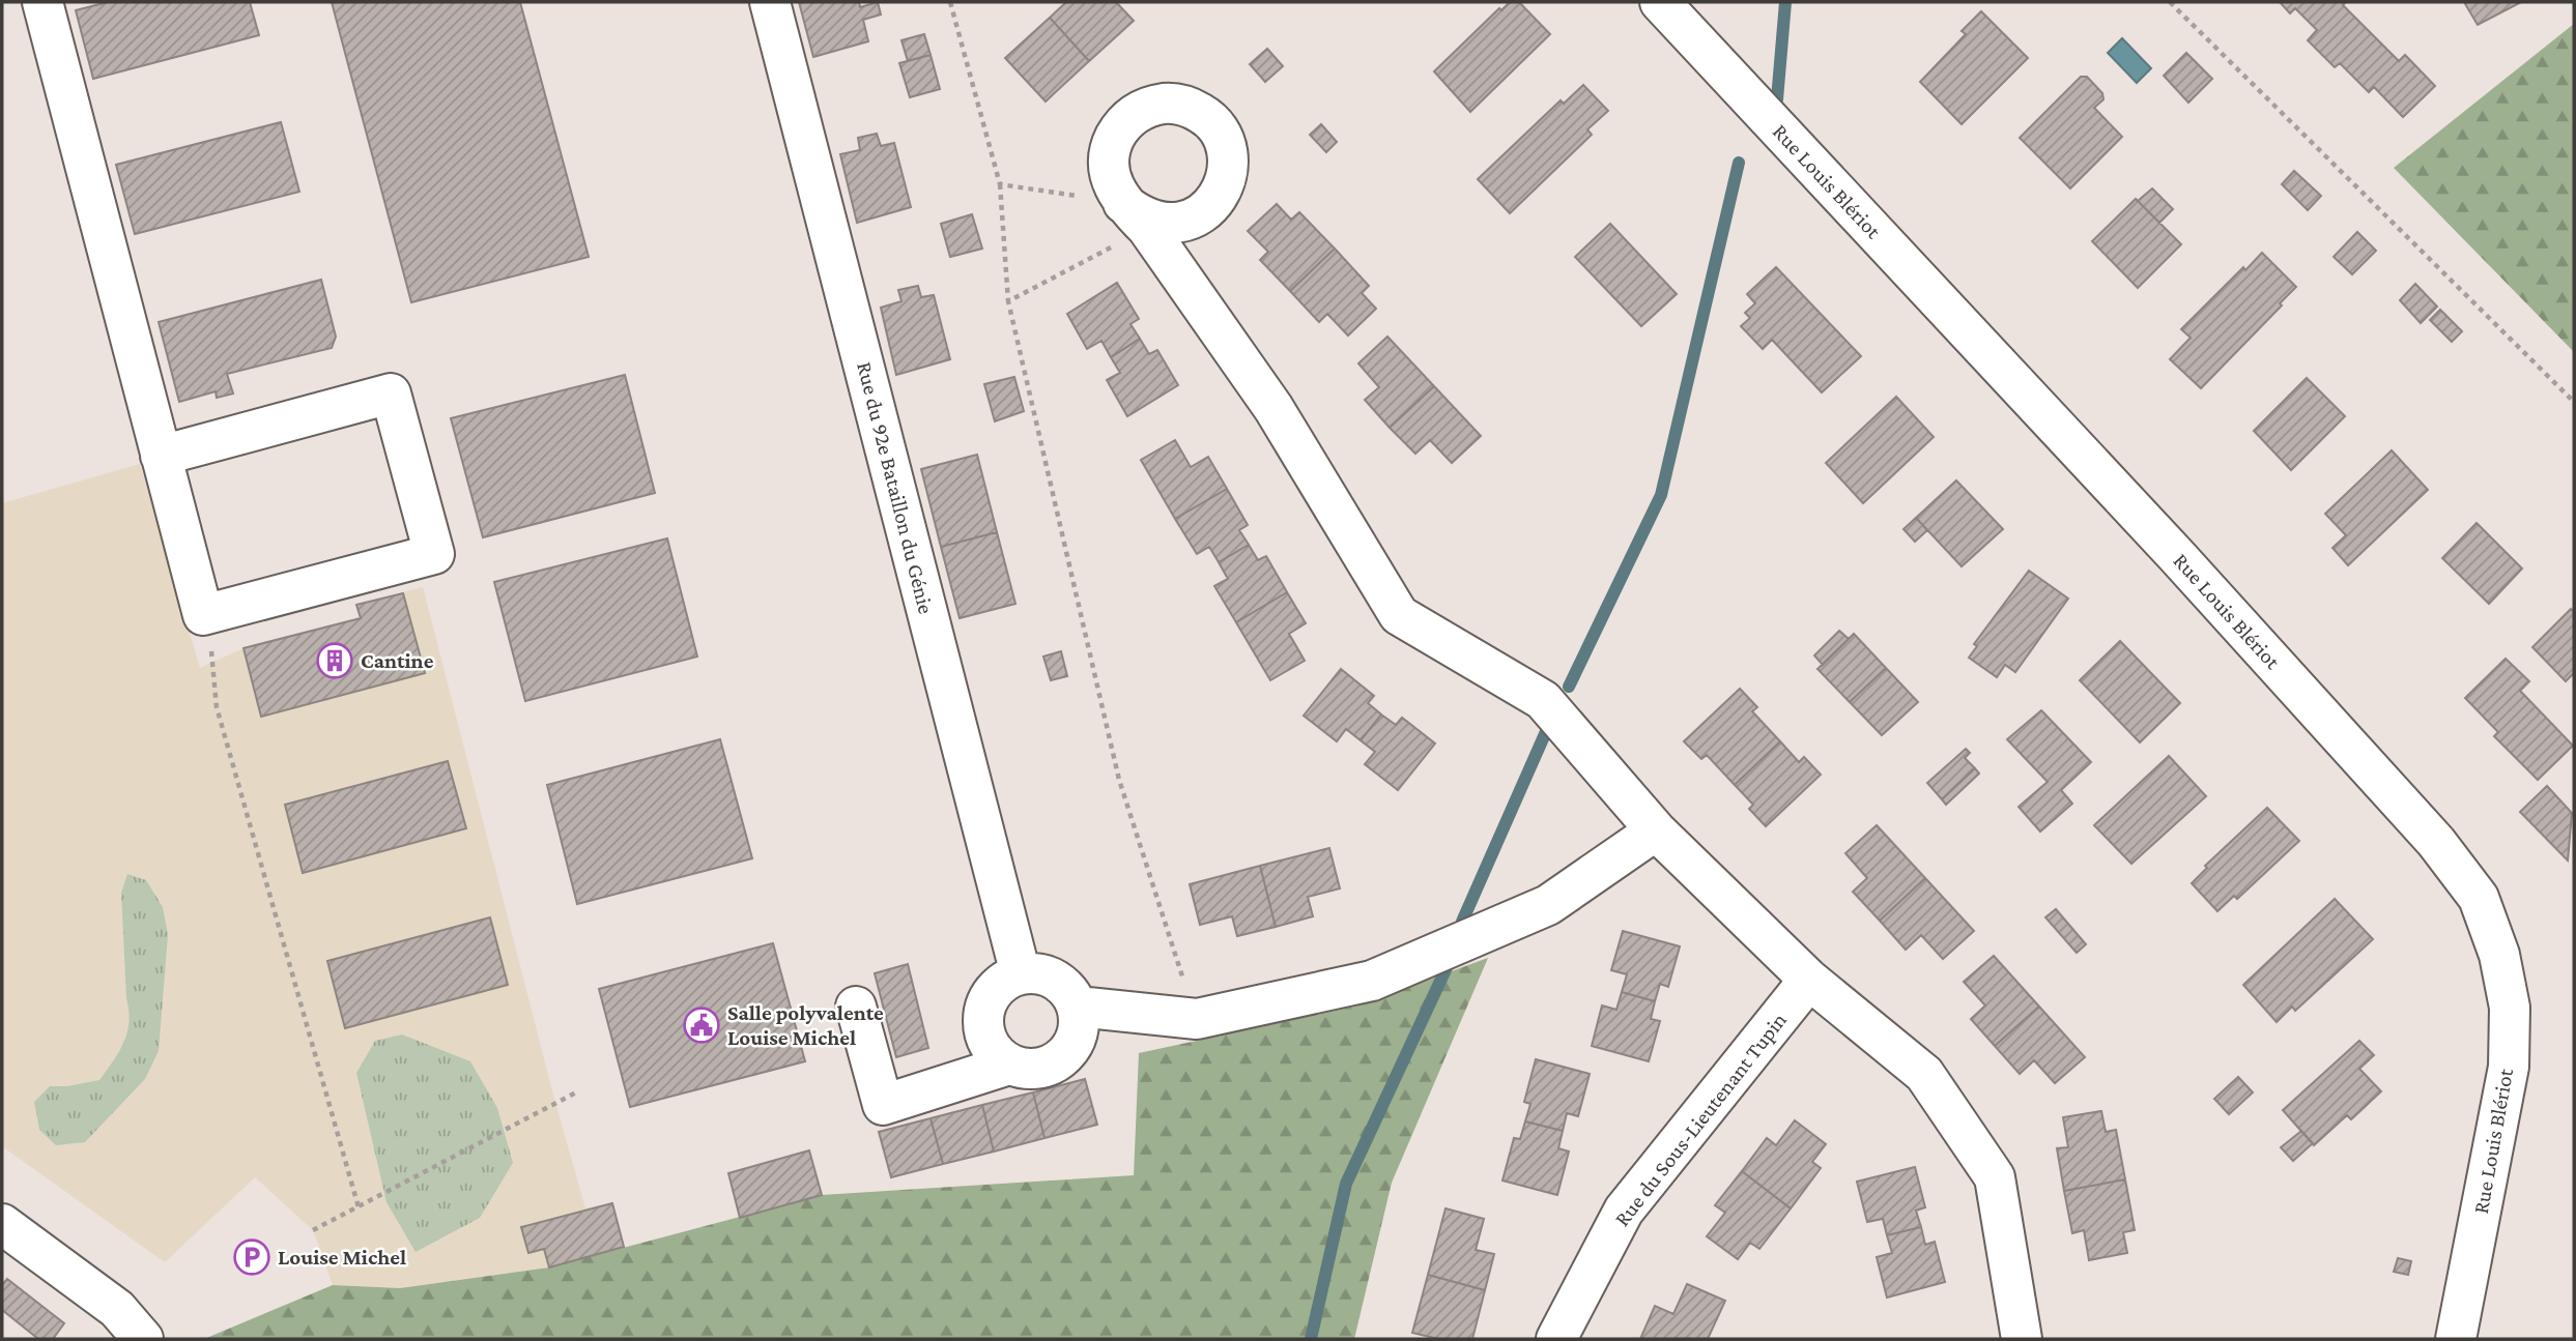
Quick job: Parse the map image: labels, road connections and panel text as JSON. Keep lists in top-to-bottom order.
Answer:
{
  "streets": {
    "street": ["Rue Louis Blériot", "Rue du 92e Bataillon du Génie", "Rue du Sous-Lieutenant Tupin"]
  },
  "places": {
    "building": ["Cantine"],
    "public building": ["Salle polyvalente Louise Michel"],
    "parking": ["Louise Michel"]
  }
}
